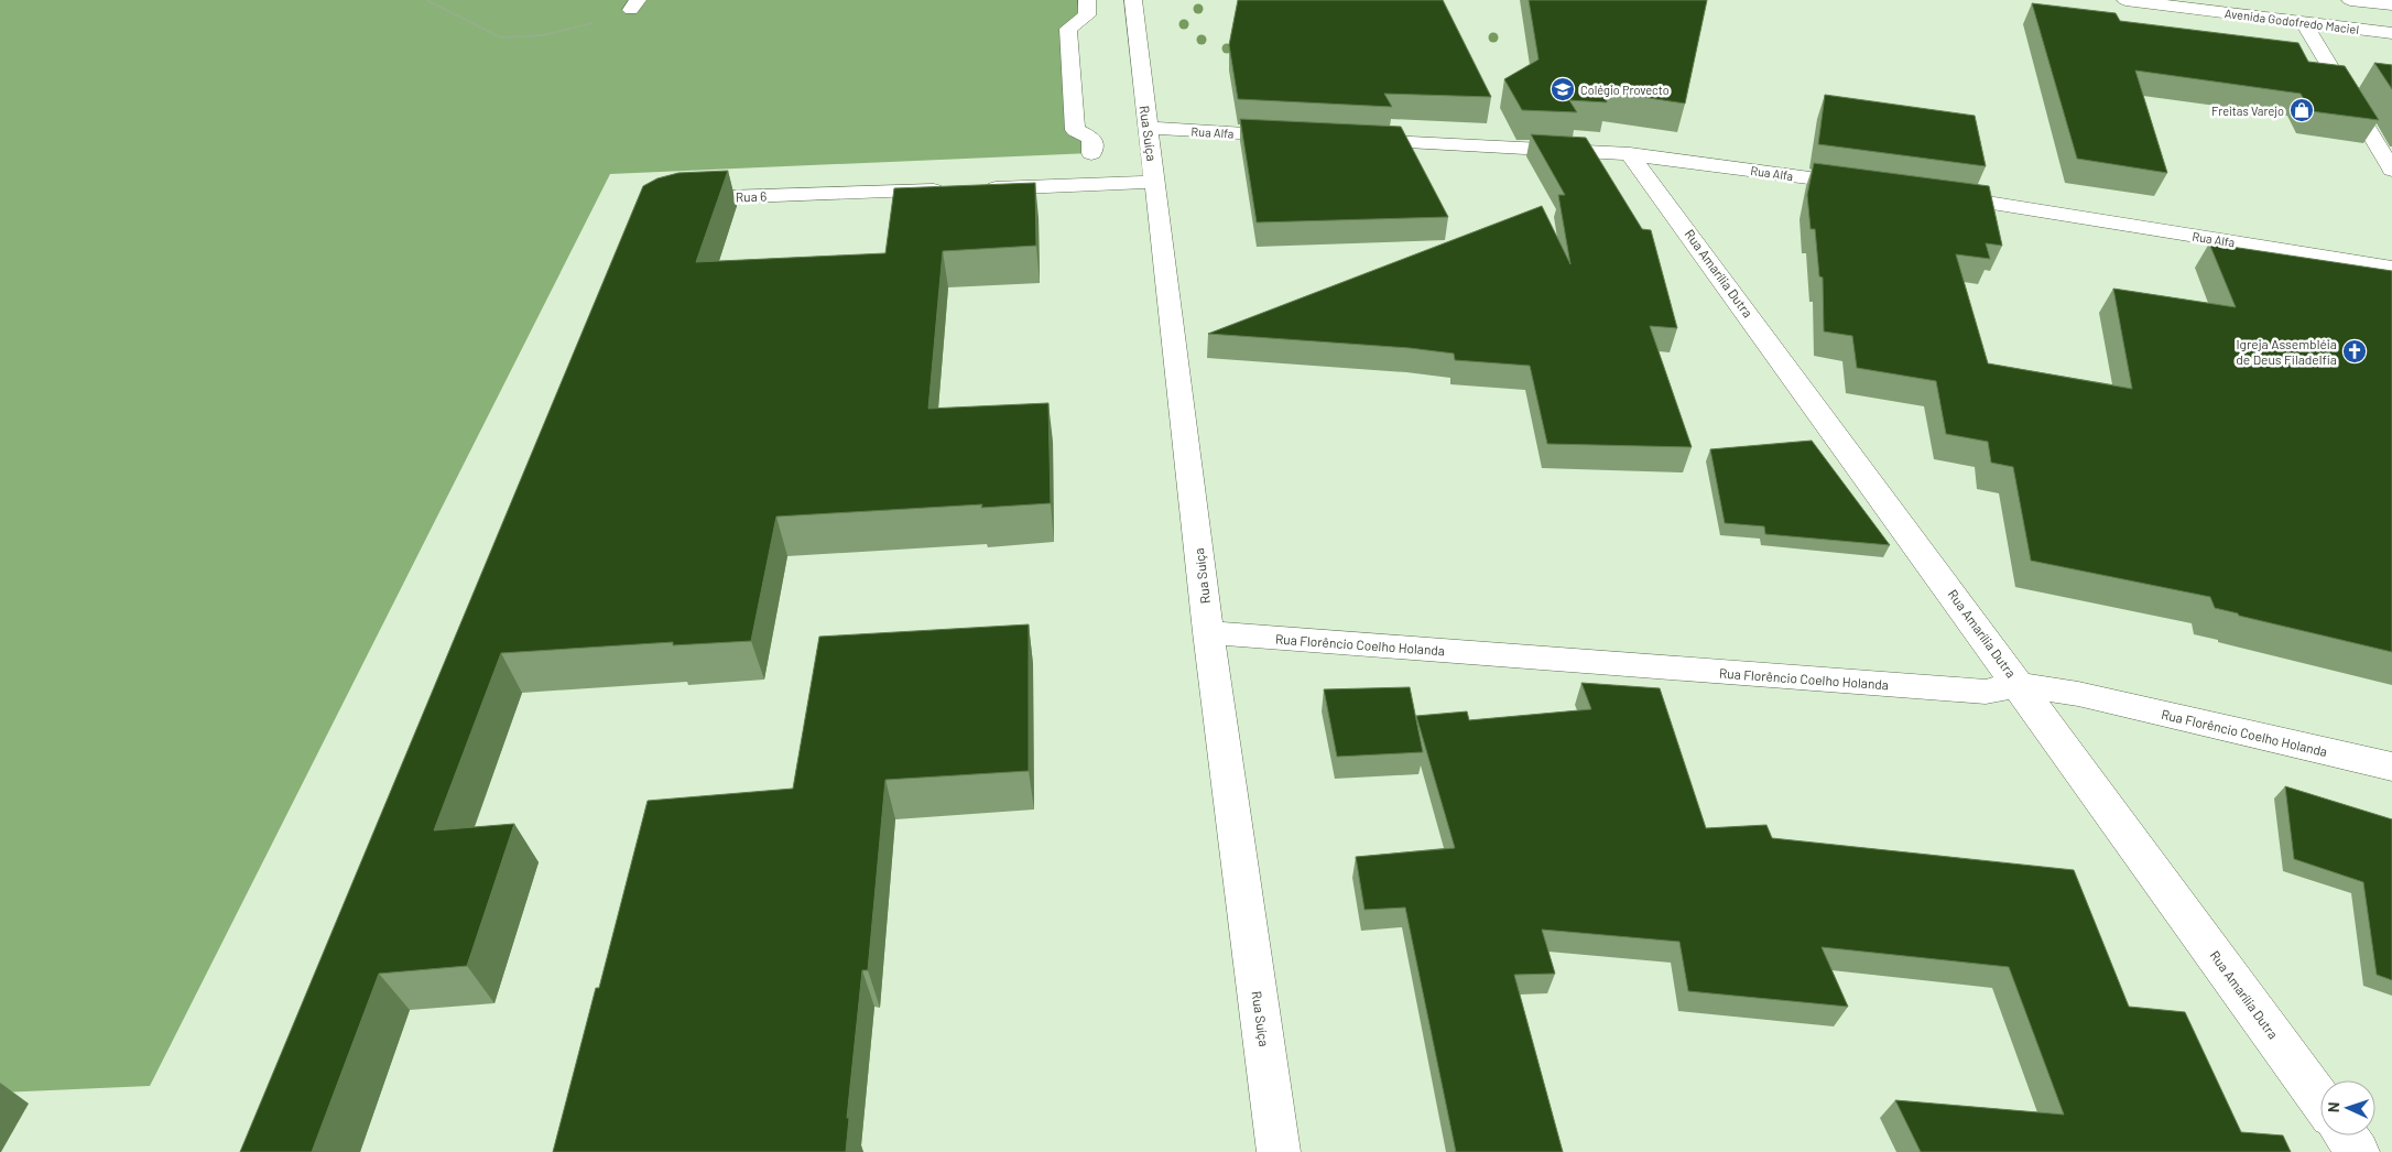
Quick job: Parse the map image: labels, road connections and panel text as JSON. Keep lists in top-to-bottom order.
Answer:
{
  "streets": {
    "street": [
      "Avenida Godofredo Maciel",
      "Rua Alfa",
      "Rua Suíça",
      "Rua 6",
      "Rua Amarília Dutra",
      "Rua Florêncio Coelho Holanda"
    ]
  },
  "crossings": [
    ["Rua Alfa", "Rua Suíça"],
    ["Rua Alfa", "Rua Amarília Dutra"],
    ["Rua Suíça", "Rua Florêncio Coelho Holanda"],
    ["Rua Amarília Dutra", "Rua Florêncio Coelho Holanda"]
  ],
  "places": {
    "school or university": ["Colégio Provecto"],
    "shop": ["Freitas Varejo"],
    "church": ["Igreja Assembléia de Deus Filadelfia"]
  },
  "north": "left"
}
